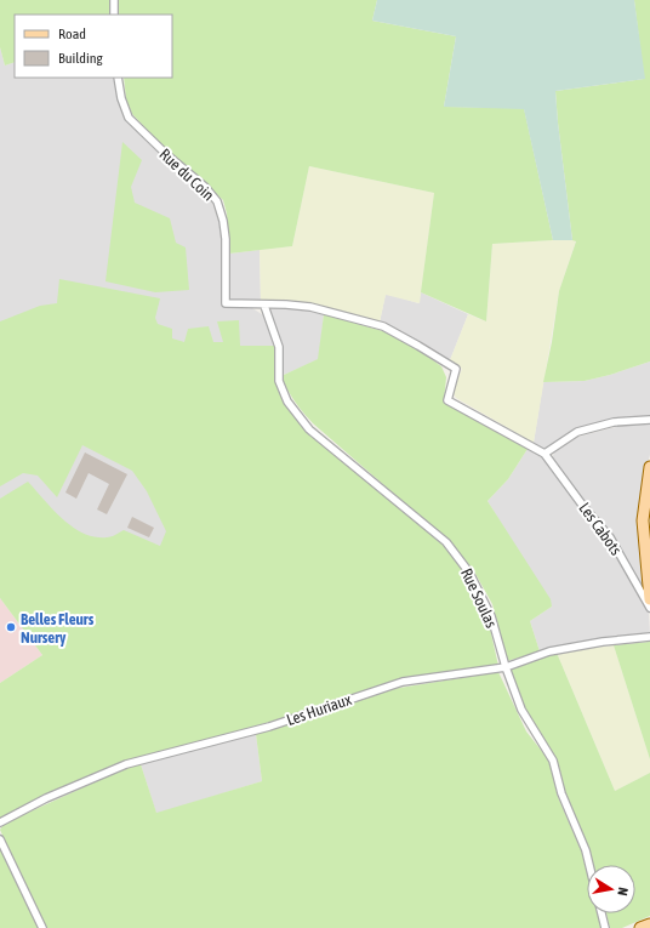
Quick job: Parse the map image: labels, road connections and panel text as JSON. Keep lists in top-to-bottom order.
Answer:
{
  "streets": {
    "street": [
      "Rue du Coin",
      "Les Cabots",
      "Rue Soulas",
      "Les Huriaux"
    ]
  },
  "crossings": [
    ["Rue du Coin", "Rue Soulas"],
    ["Rue Soulas", "Les Huriaux"]
  ],
  "places": ["Belles Fleurs Nursery"],
  "legend": ["Road", "Building"],
  "north": "right"
}
